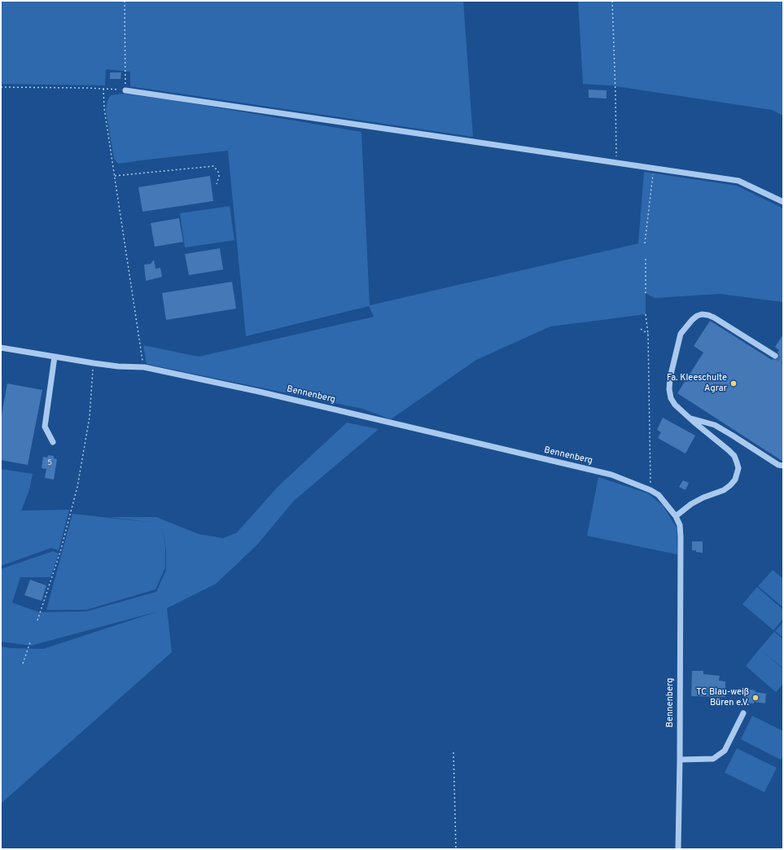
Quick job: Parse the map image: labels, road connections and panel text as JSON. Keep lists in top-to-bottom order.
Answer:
{
  "streets": {
    "street": ["Bennenberg"]
  },
  "places": ["Fa. Kleeschulte Agrar", "TC Blau-weiß Büren e.V."],
  "house_numbers": ["5"]
}
